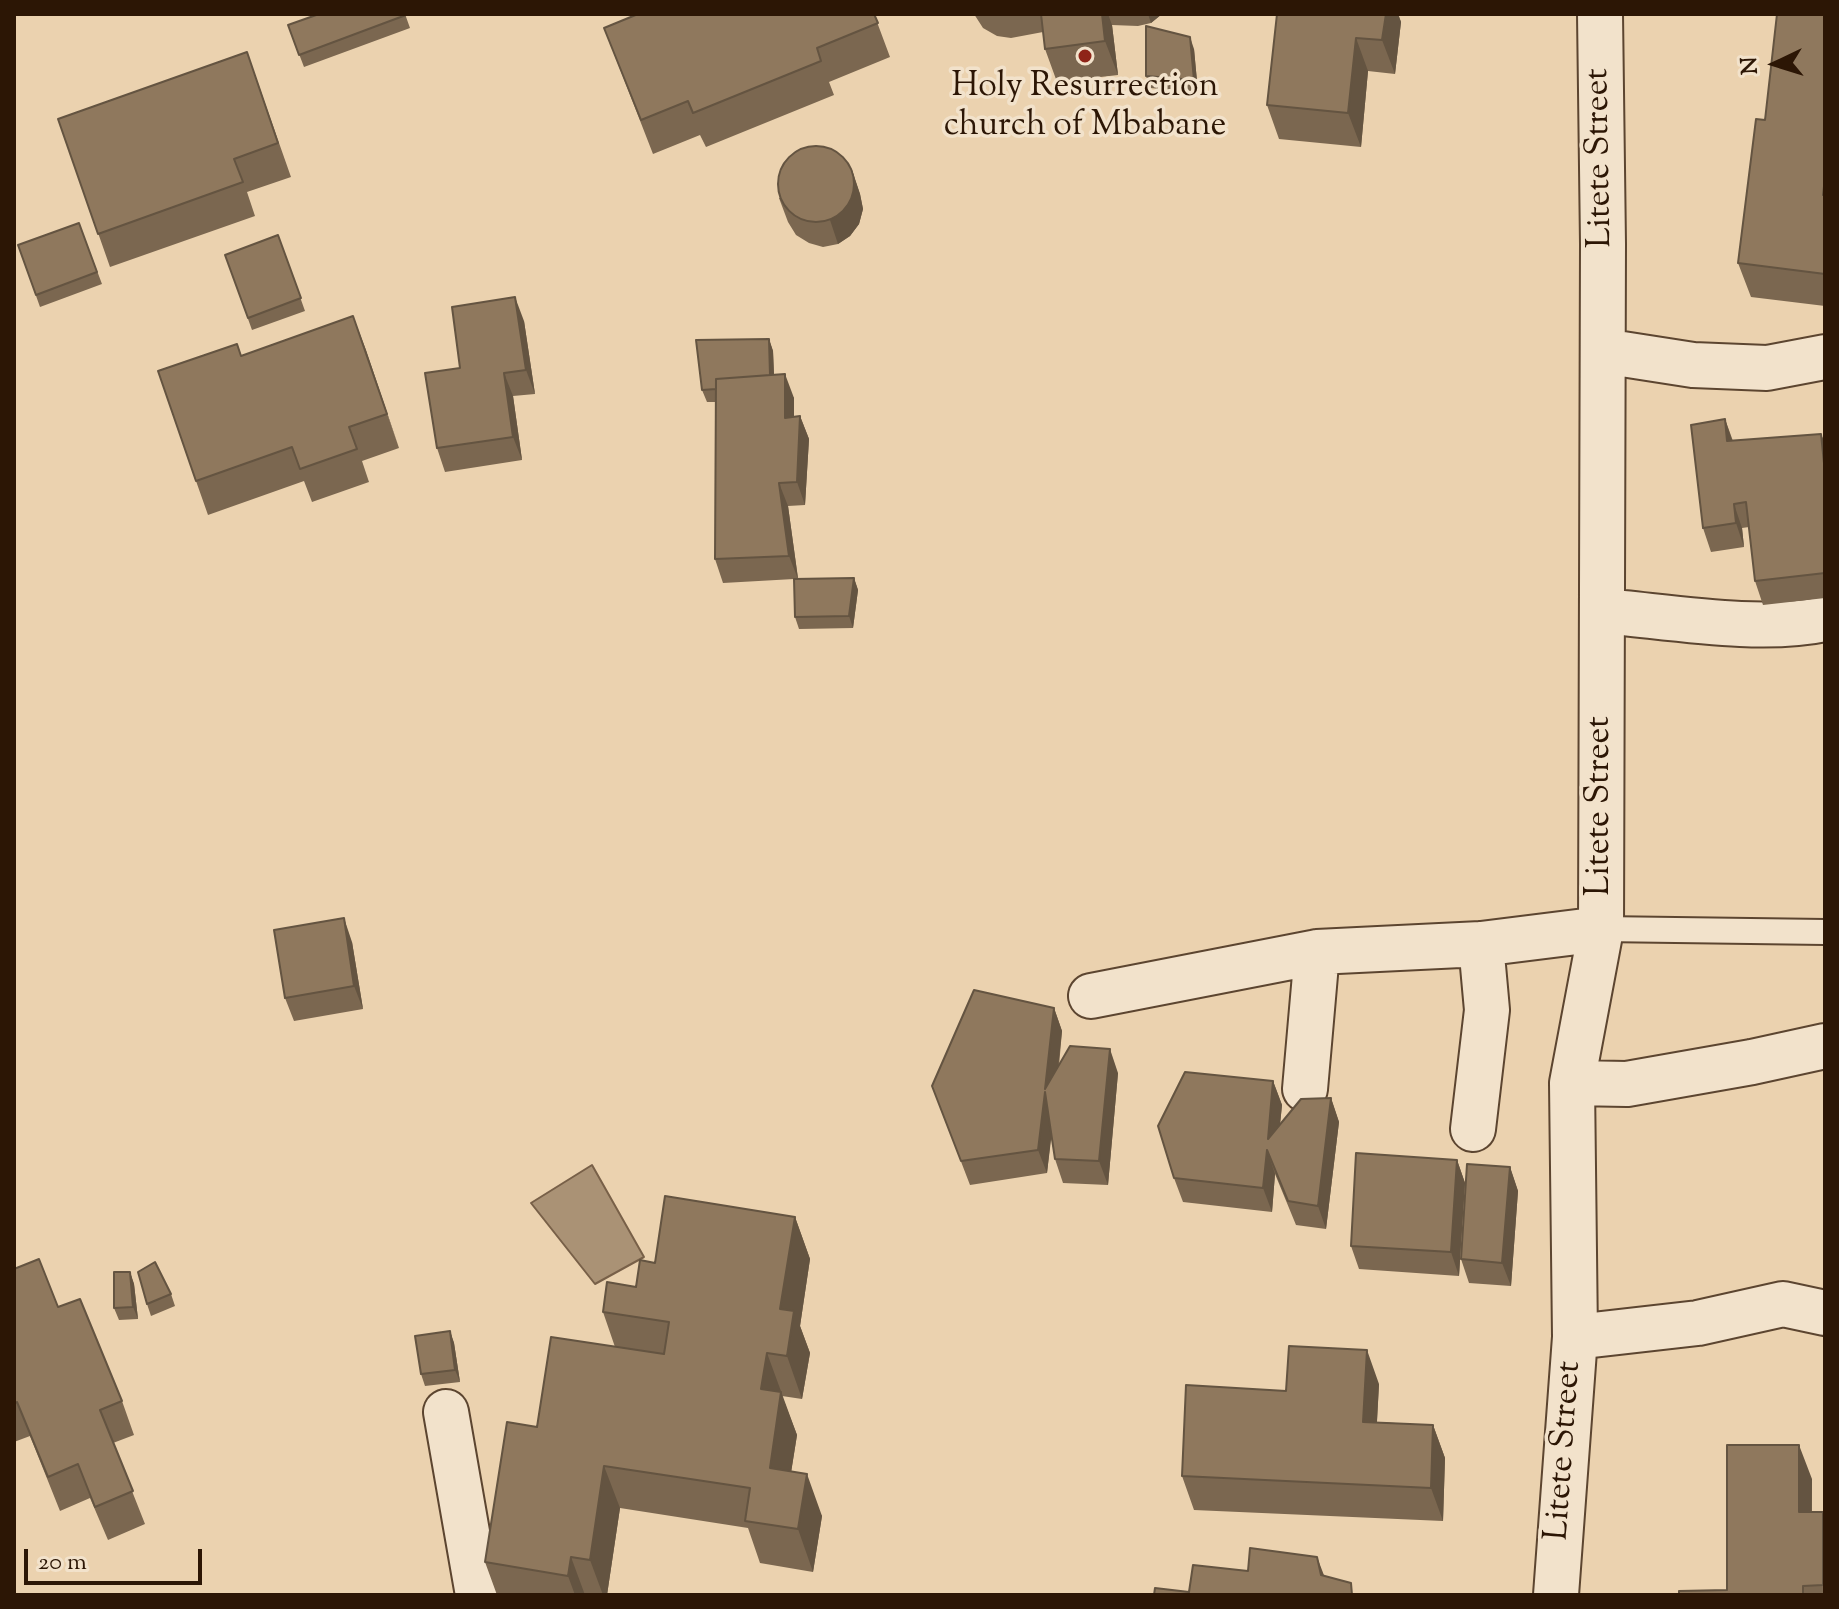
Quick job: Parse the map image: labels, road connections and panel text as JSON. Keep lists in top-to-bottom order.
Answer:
{
  "streets": {
    "street": ["Litete Street"]
  },
  "places": ["Holy Resurrection church of Mbabane"],
  "scale_bar": "20 m",
  "north": "left"
}
